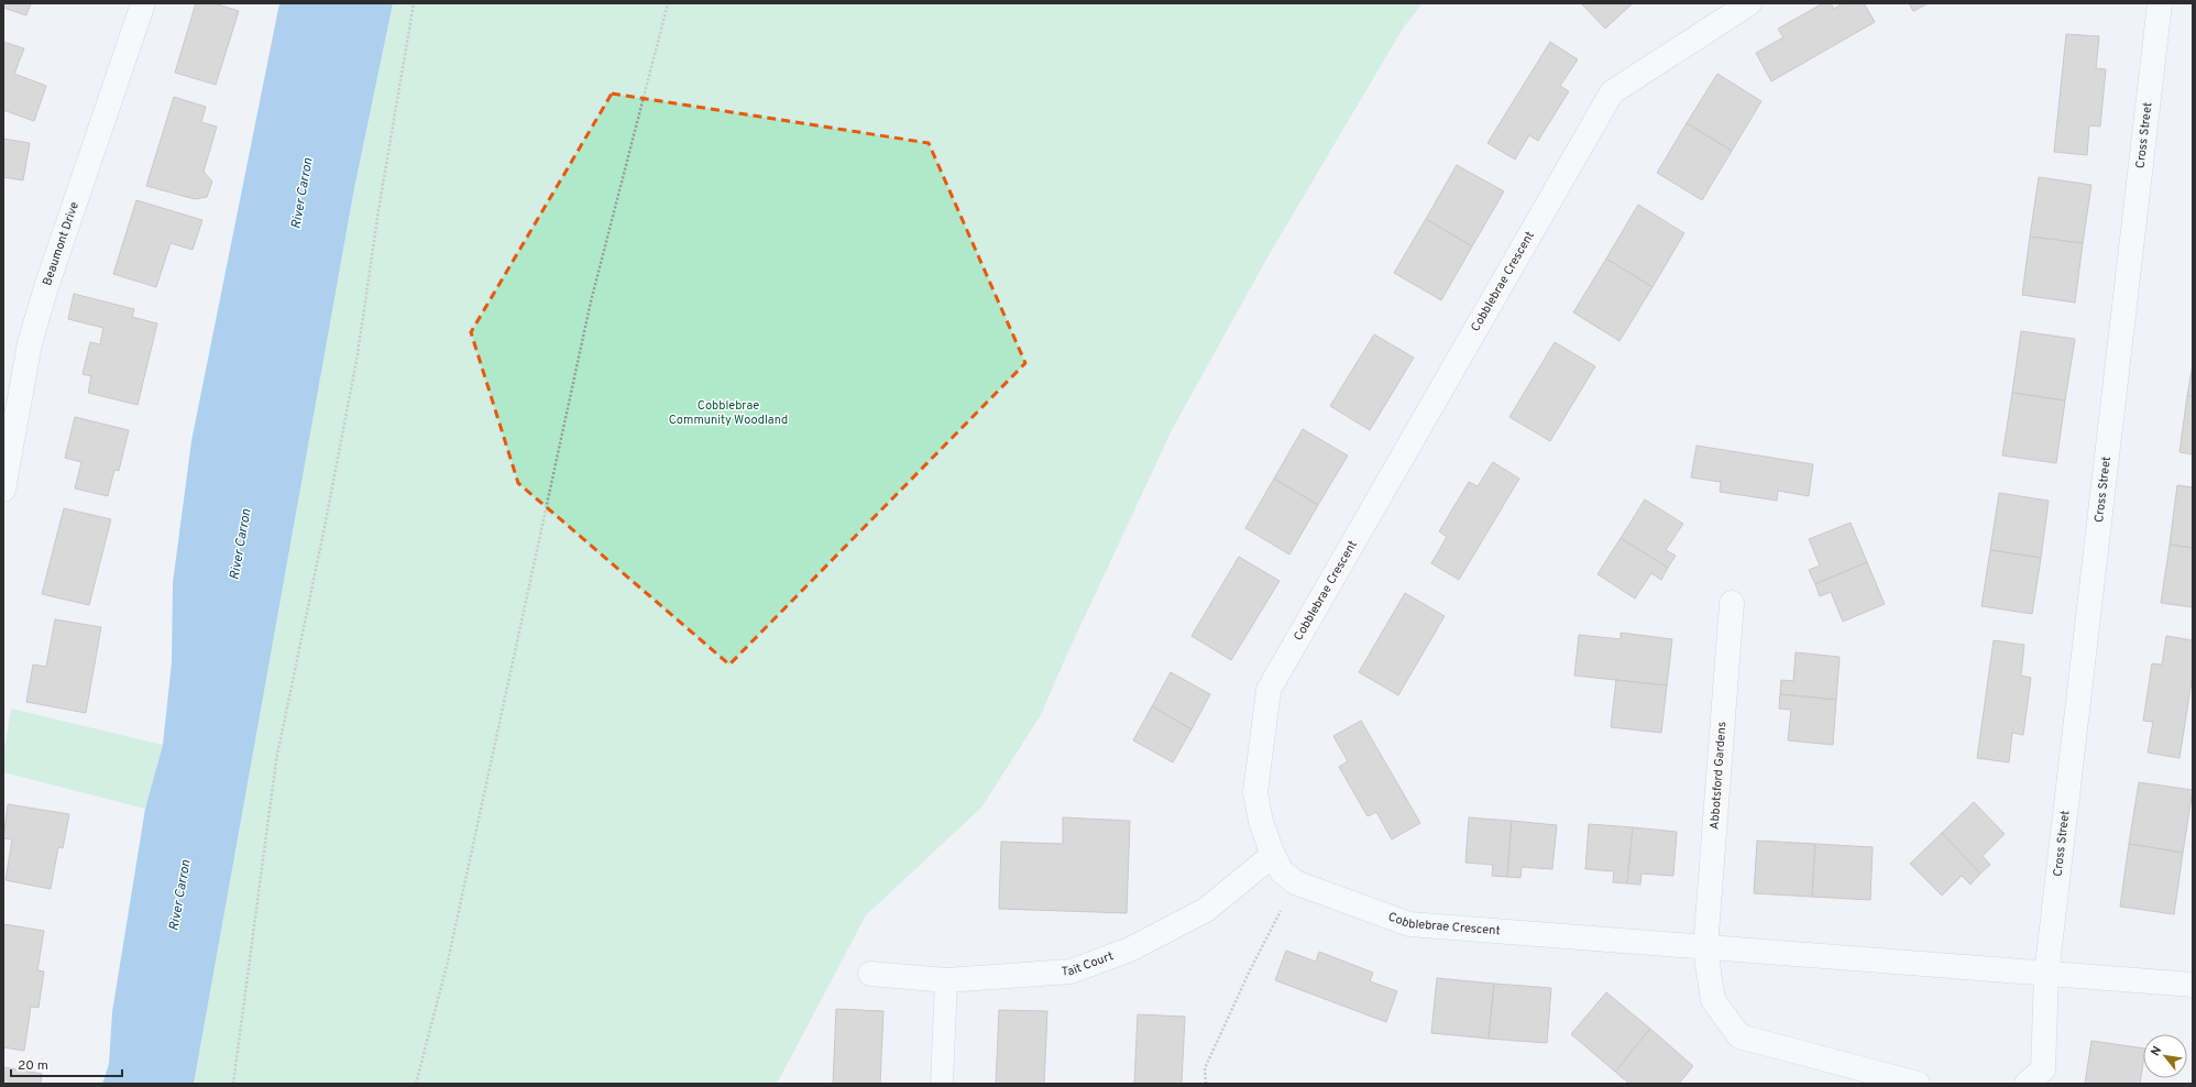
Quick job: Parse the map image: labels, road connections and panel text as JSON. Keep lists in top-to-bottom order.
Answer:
{
  "streets": {
    "street": [
      "Cross Street",
      "Beaumont Drive",
      "Cobblebrae Crescent",
      "Abbotsford Gardens",
      "Tait Court"
    ]
  },
  "crossings": [
    ["Cross Street", "Cobblebrae Crescent"],
    ["Cobblebrae Crescent", "Abbotsford Gardens"],
    ["Cobblebrae Crescent", "Tait Court"]
  ],
  "water": ["River Carron"],
  "parks": ["Cobblebrae Community Woodland"],
  "scale_bar": "20 m",
  "north": "top left"
}
